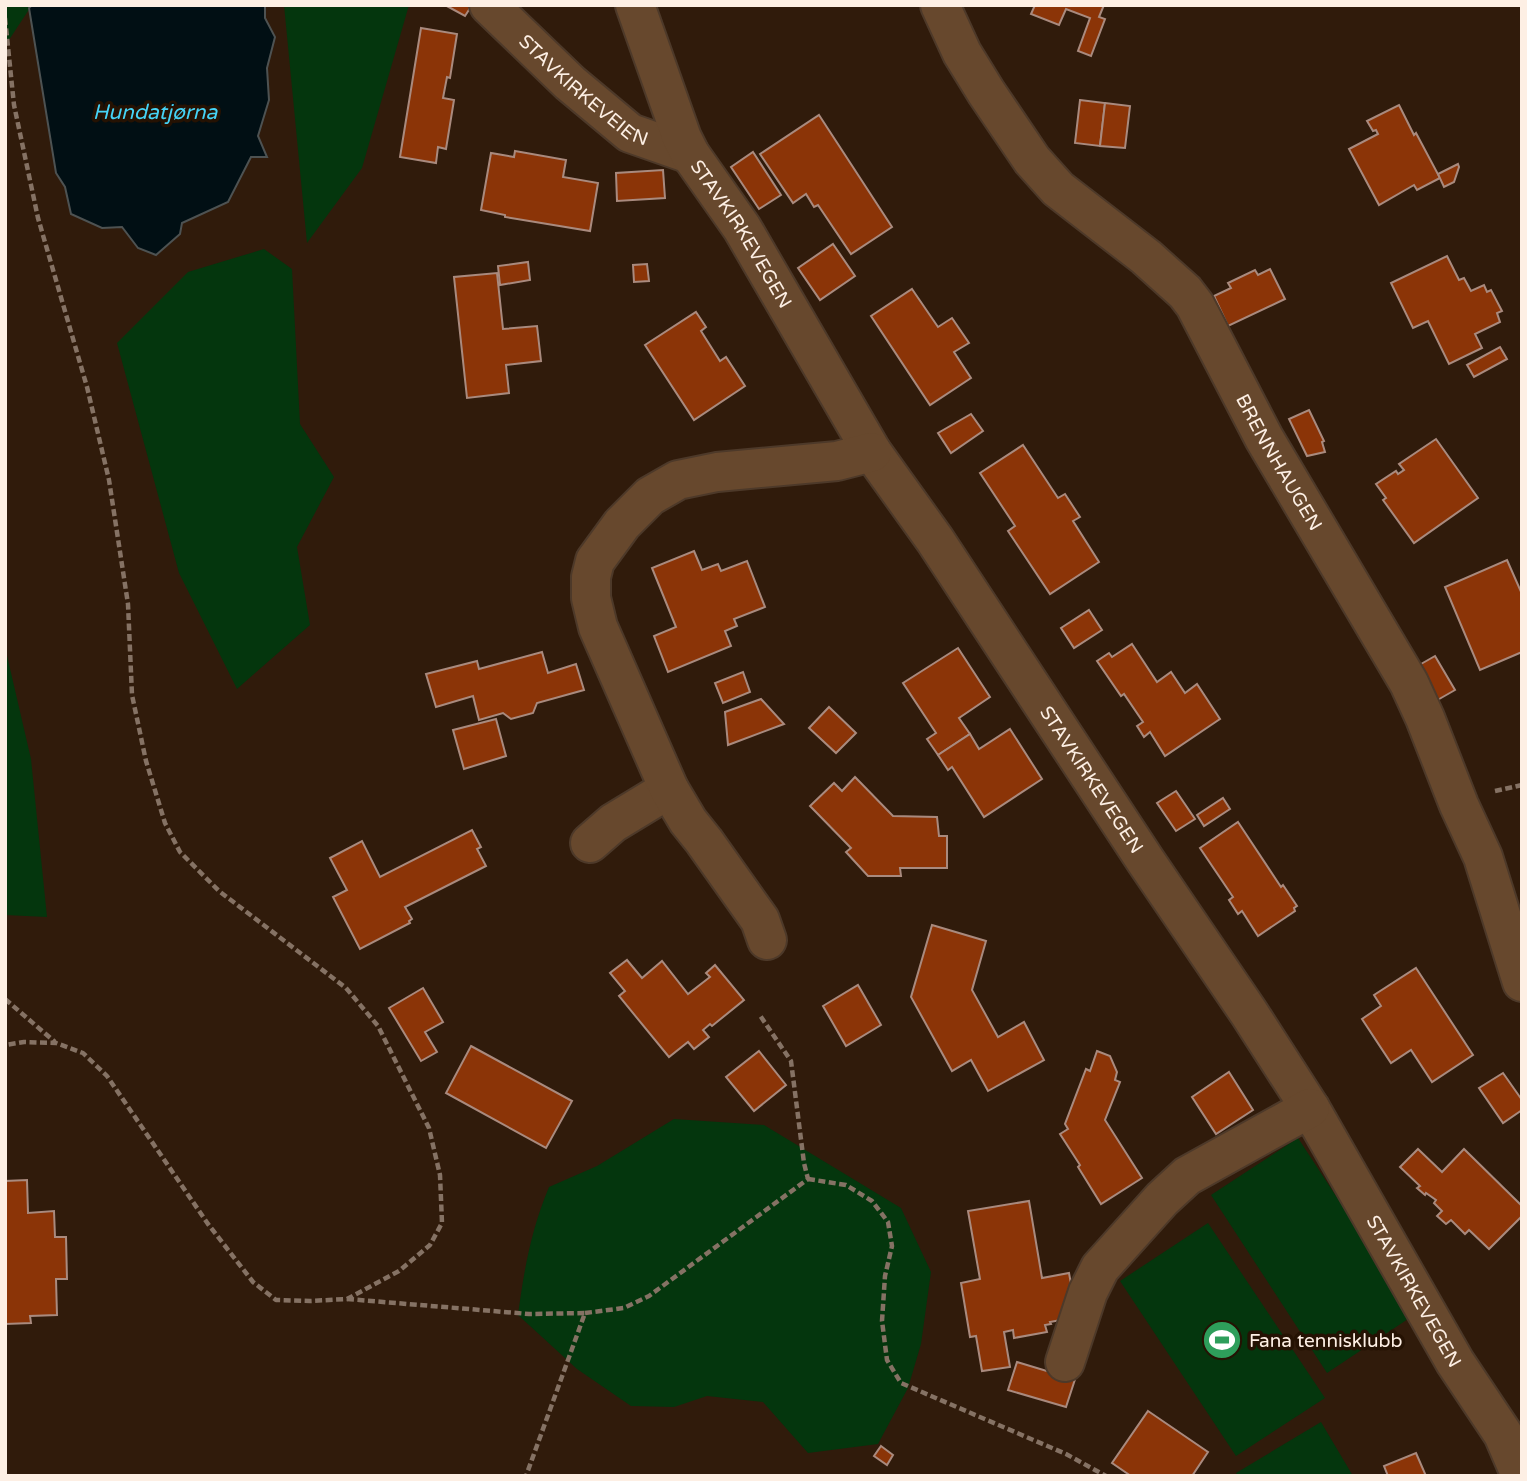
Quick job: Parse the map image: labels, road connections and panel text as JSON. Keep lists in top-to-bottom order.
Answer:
{
  "streets": {
    "street": ["STAVKIRKEVEIEN", "STAVKIRKEVEGEN", "BRENNHAUGEN"]
  },
  "crossings": [
    ["STAVKIRKEVEIEN", "STAVKIRKEVEGEN"]
  ],
  "water": ["Hundatjørna"],
  "places": {
    "sports": ["Fana tennisklubb"]
  }
}
